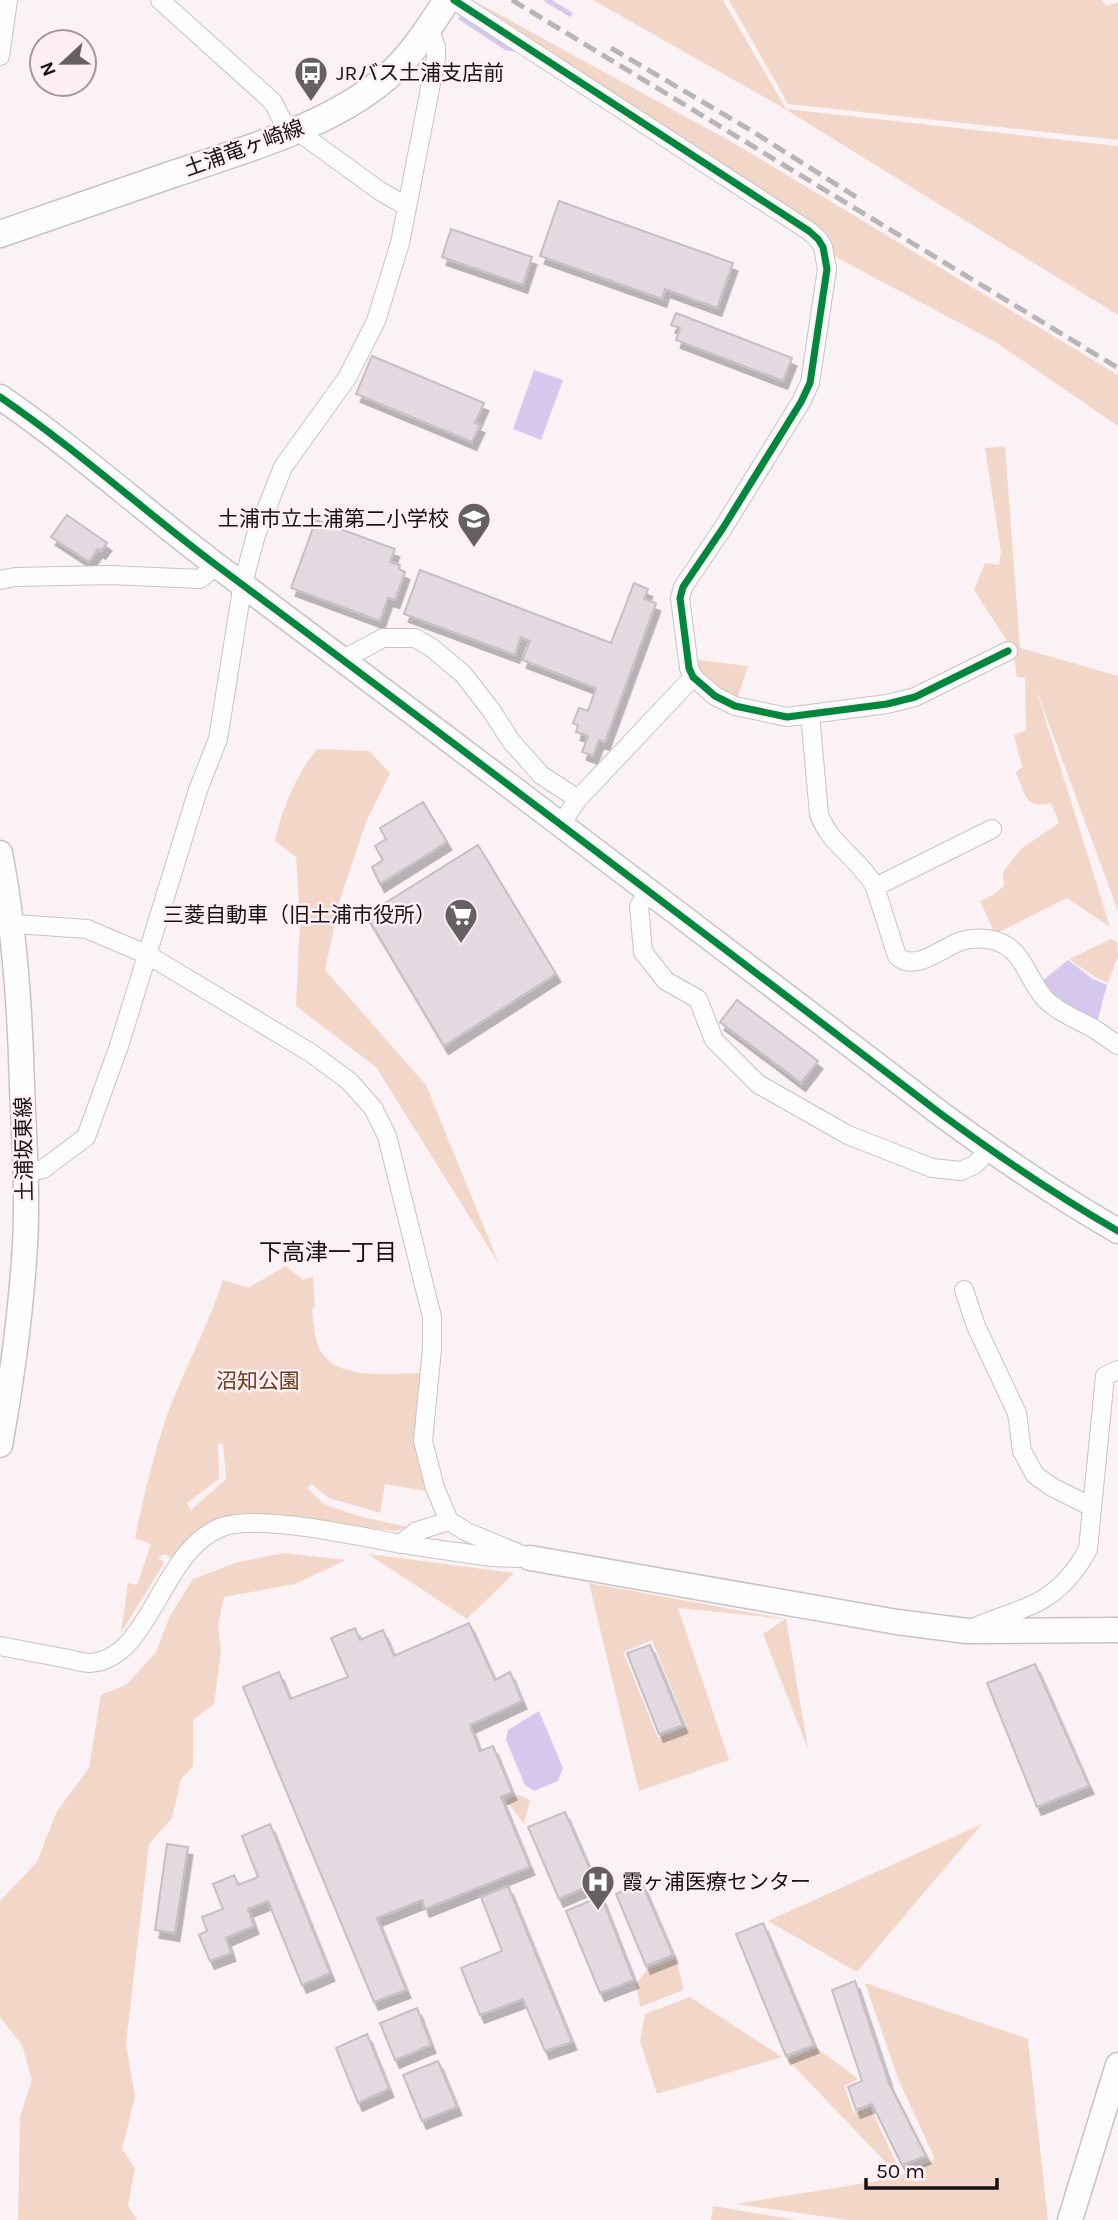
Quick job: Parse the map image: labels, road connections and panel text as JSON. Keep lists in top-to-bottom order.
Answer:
{
  "streets": {
    "main road": ["土浦竜ヶ崎線"],
    "street": ["土浦坂東線"]
  },
  "districts": ["下高津一丁目"],
  "parks": ["沼知公園"],
  "places": {
    "bus stop": ["JRバス土浦支店前"],
    "school or university": ["土浦市立土浦第二小学校"],
    "supermarket": ["三菱自動車（旧土浦市役所）"],
    "hospital": ["霞ヶ浦医療センター"]
  },
  "scale_bar": "50 m",
  "north": "left"
}
